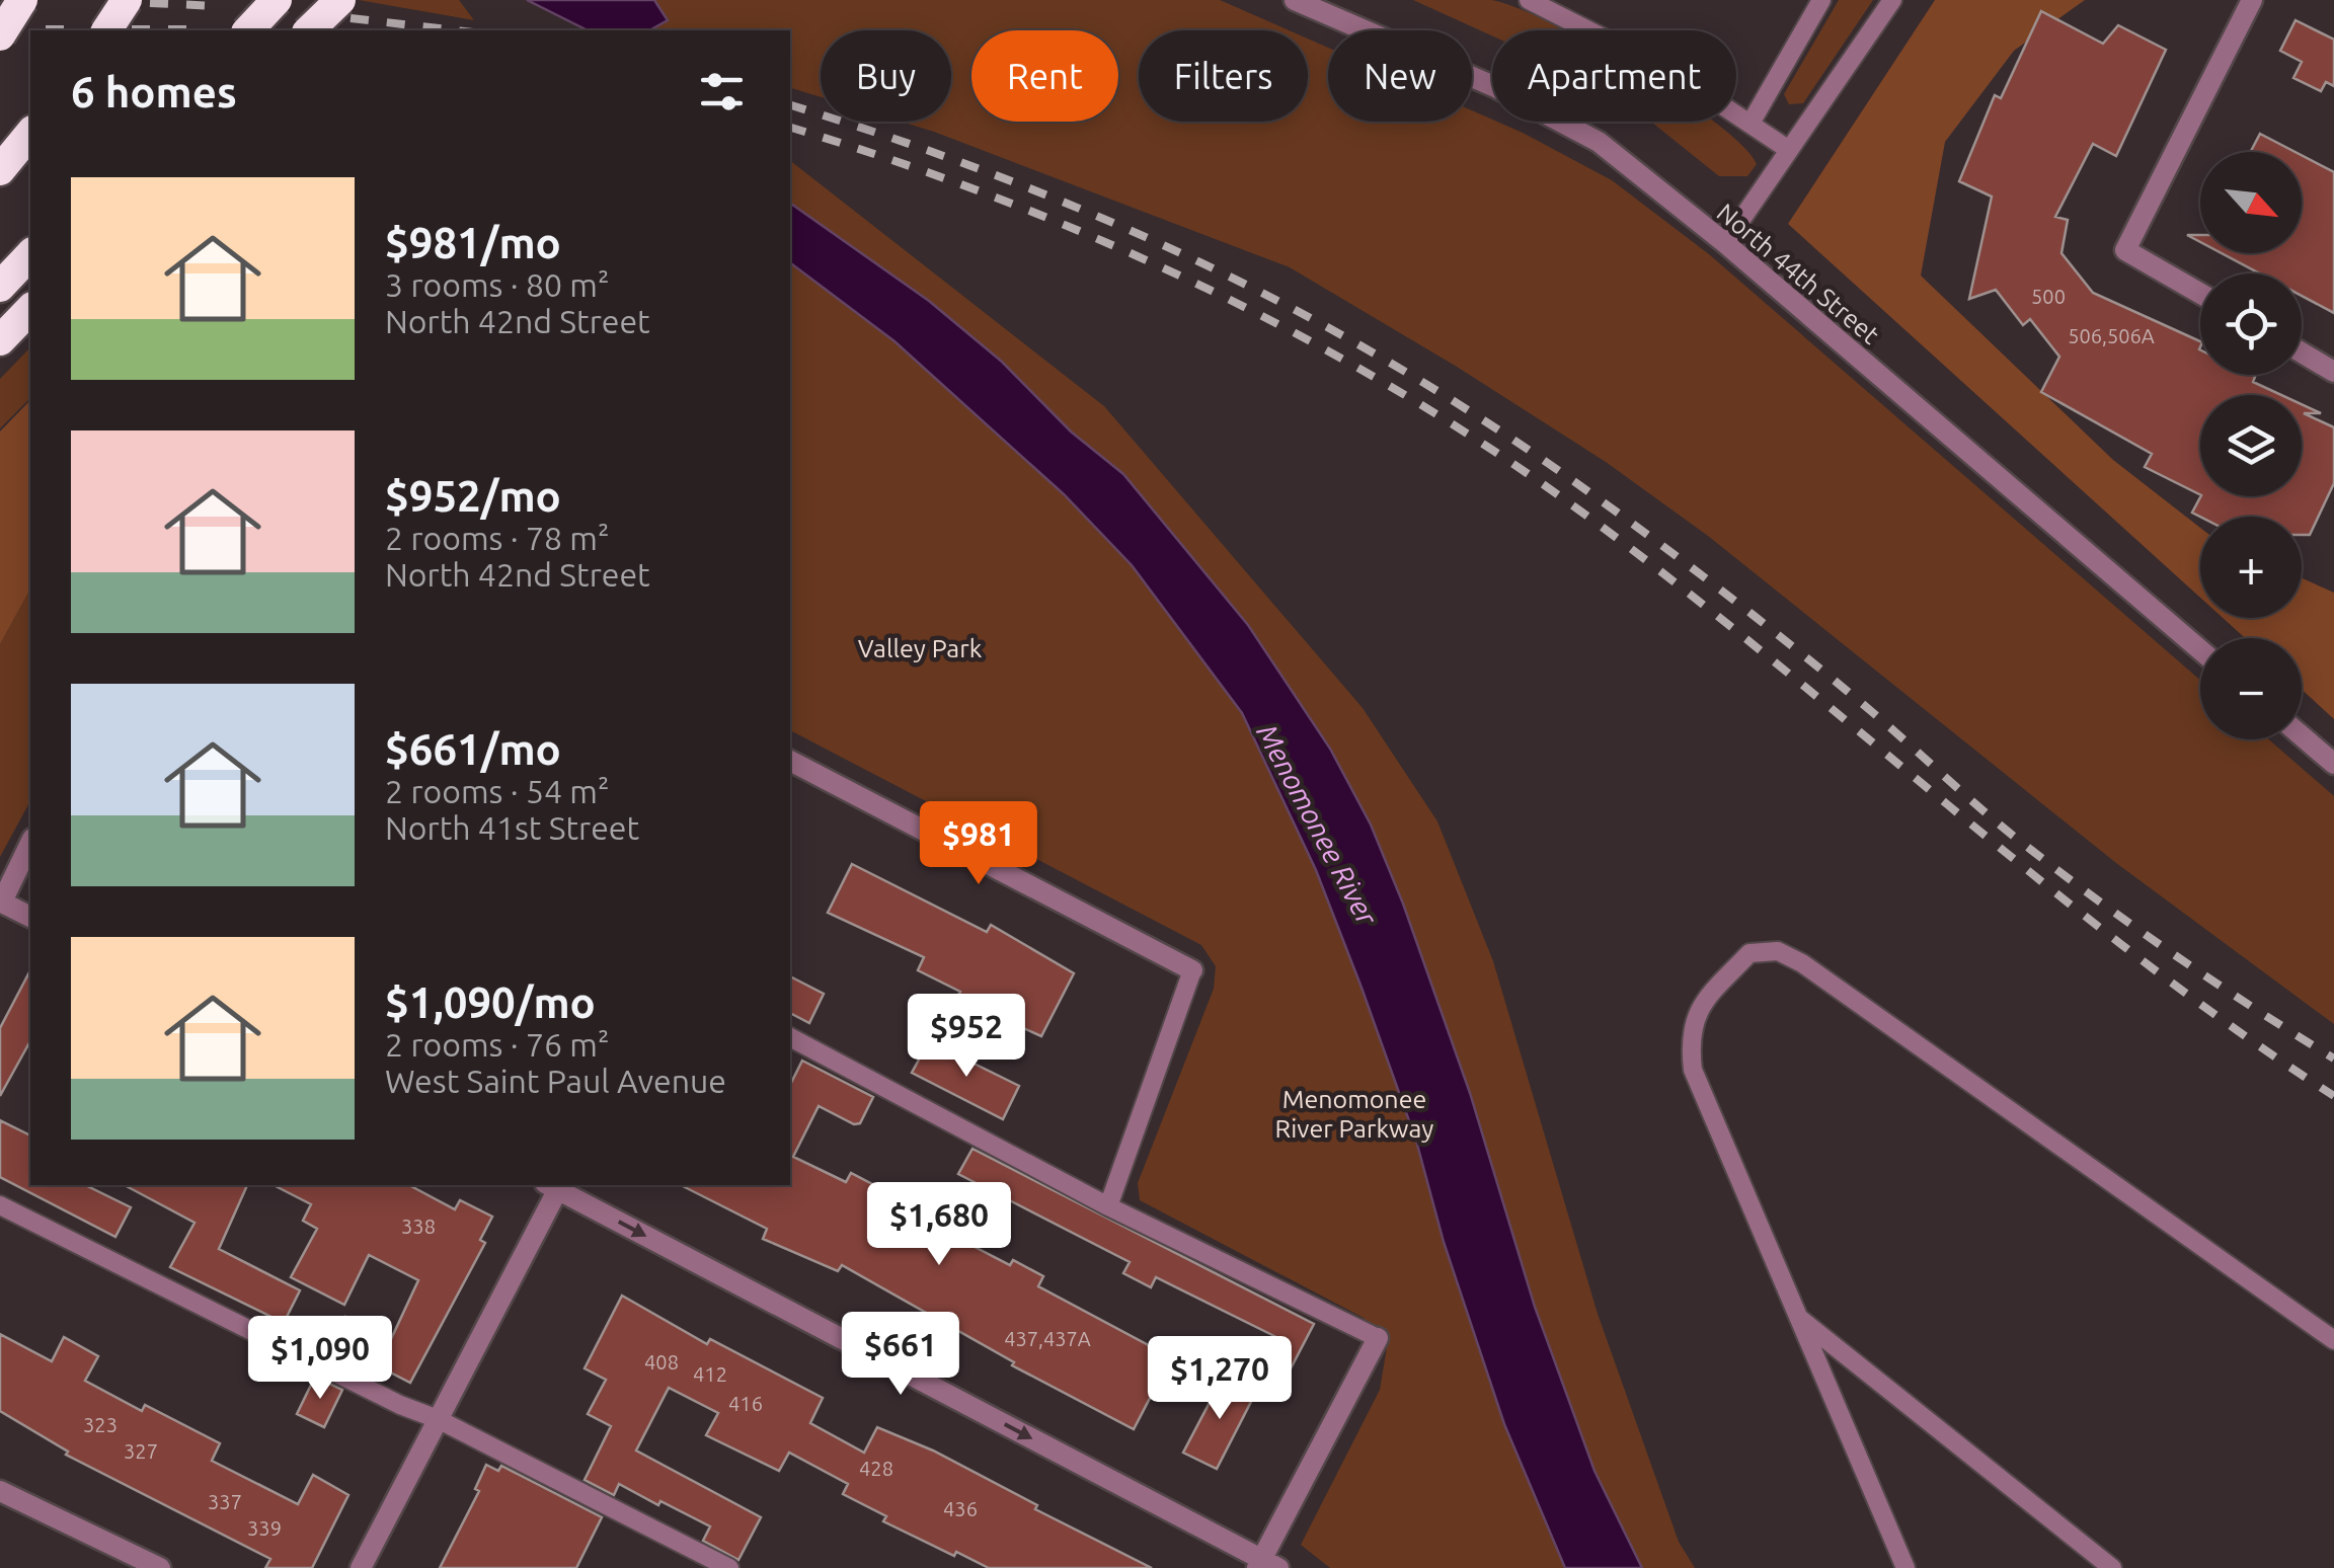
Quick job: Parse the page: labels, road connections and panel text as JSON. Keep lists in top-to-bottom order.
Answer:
{
  "streets": {
    "street": ["North 44th Street"]
  },
  "water": ["Menomonee River"],
  "parks": ["Valley Park", "Menomonee River Parkway"],
  "house_numbers": [
    "500",
    "506,506A",
    "338",
    "437,437A",
    "408",
    "412",
    "416",
    "323",
    "327",
    "428",
    "337",
    "436",
    "339"
  ],
  "north": "bottom right",
  "page": {
    "chip": [
      "Buy",
      "Rent",
      "Filters",
      "New",
      "Apartment"
    ],
    "heading": "6 homes",
    "map_buttons": ["+", "−"],
    "list": [
      {
        "name": "$981/mo",
        "note": "3 rooms · 80 m² · North 42nd Street"
      },
      {
        "name": "$952/mo",
        "note": "2 rooms · 78 m² · North 42nd Street"
      },
      {
        "name": "$661/mo",
        "note": "2 rooms · 54 m² · North 41st Street"
      },
      {
        "name": "$1,090/mo",
        "note": "2 rooms · 76 m² · West Saint Paul Avenue"
      }
    ],
    "price": [
      "$981",
      "$952",
      "$1,680",
      "$661",
      "$1,090",
      "$1,270"
    ]
  }
}
